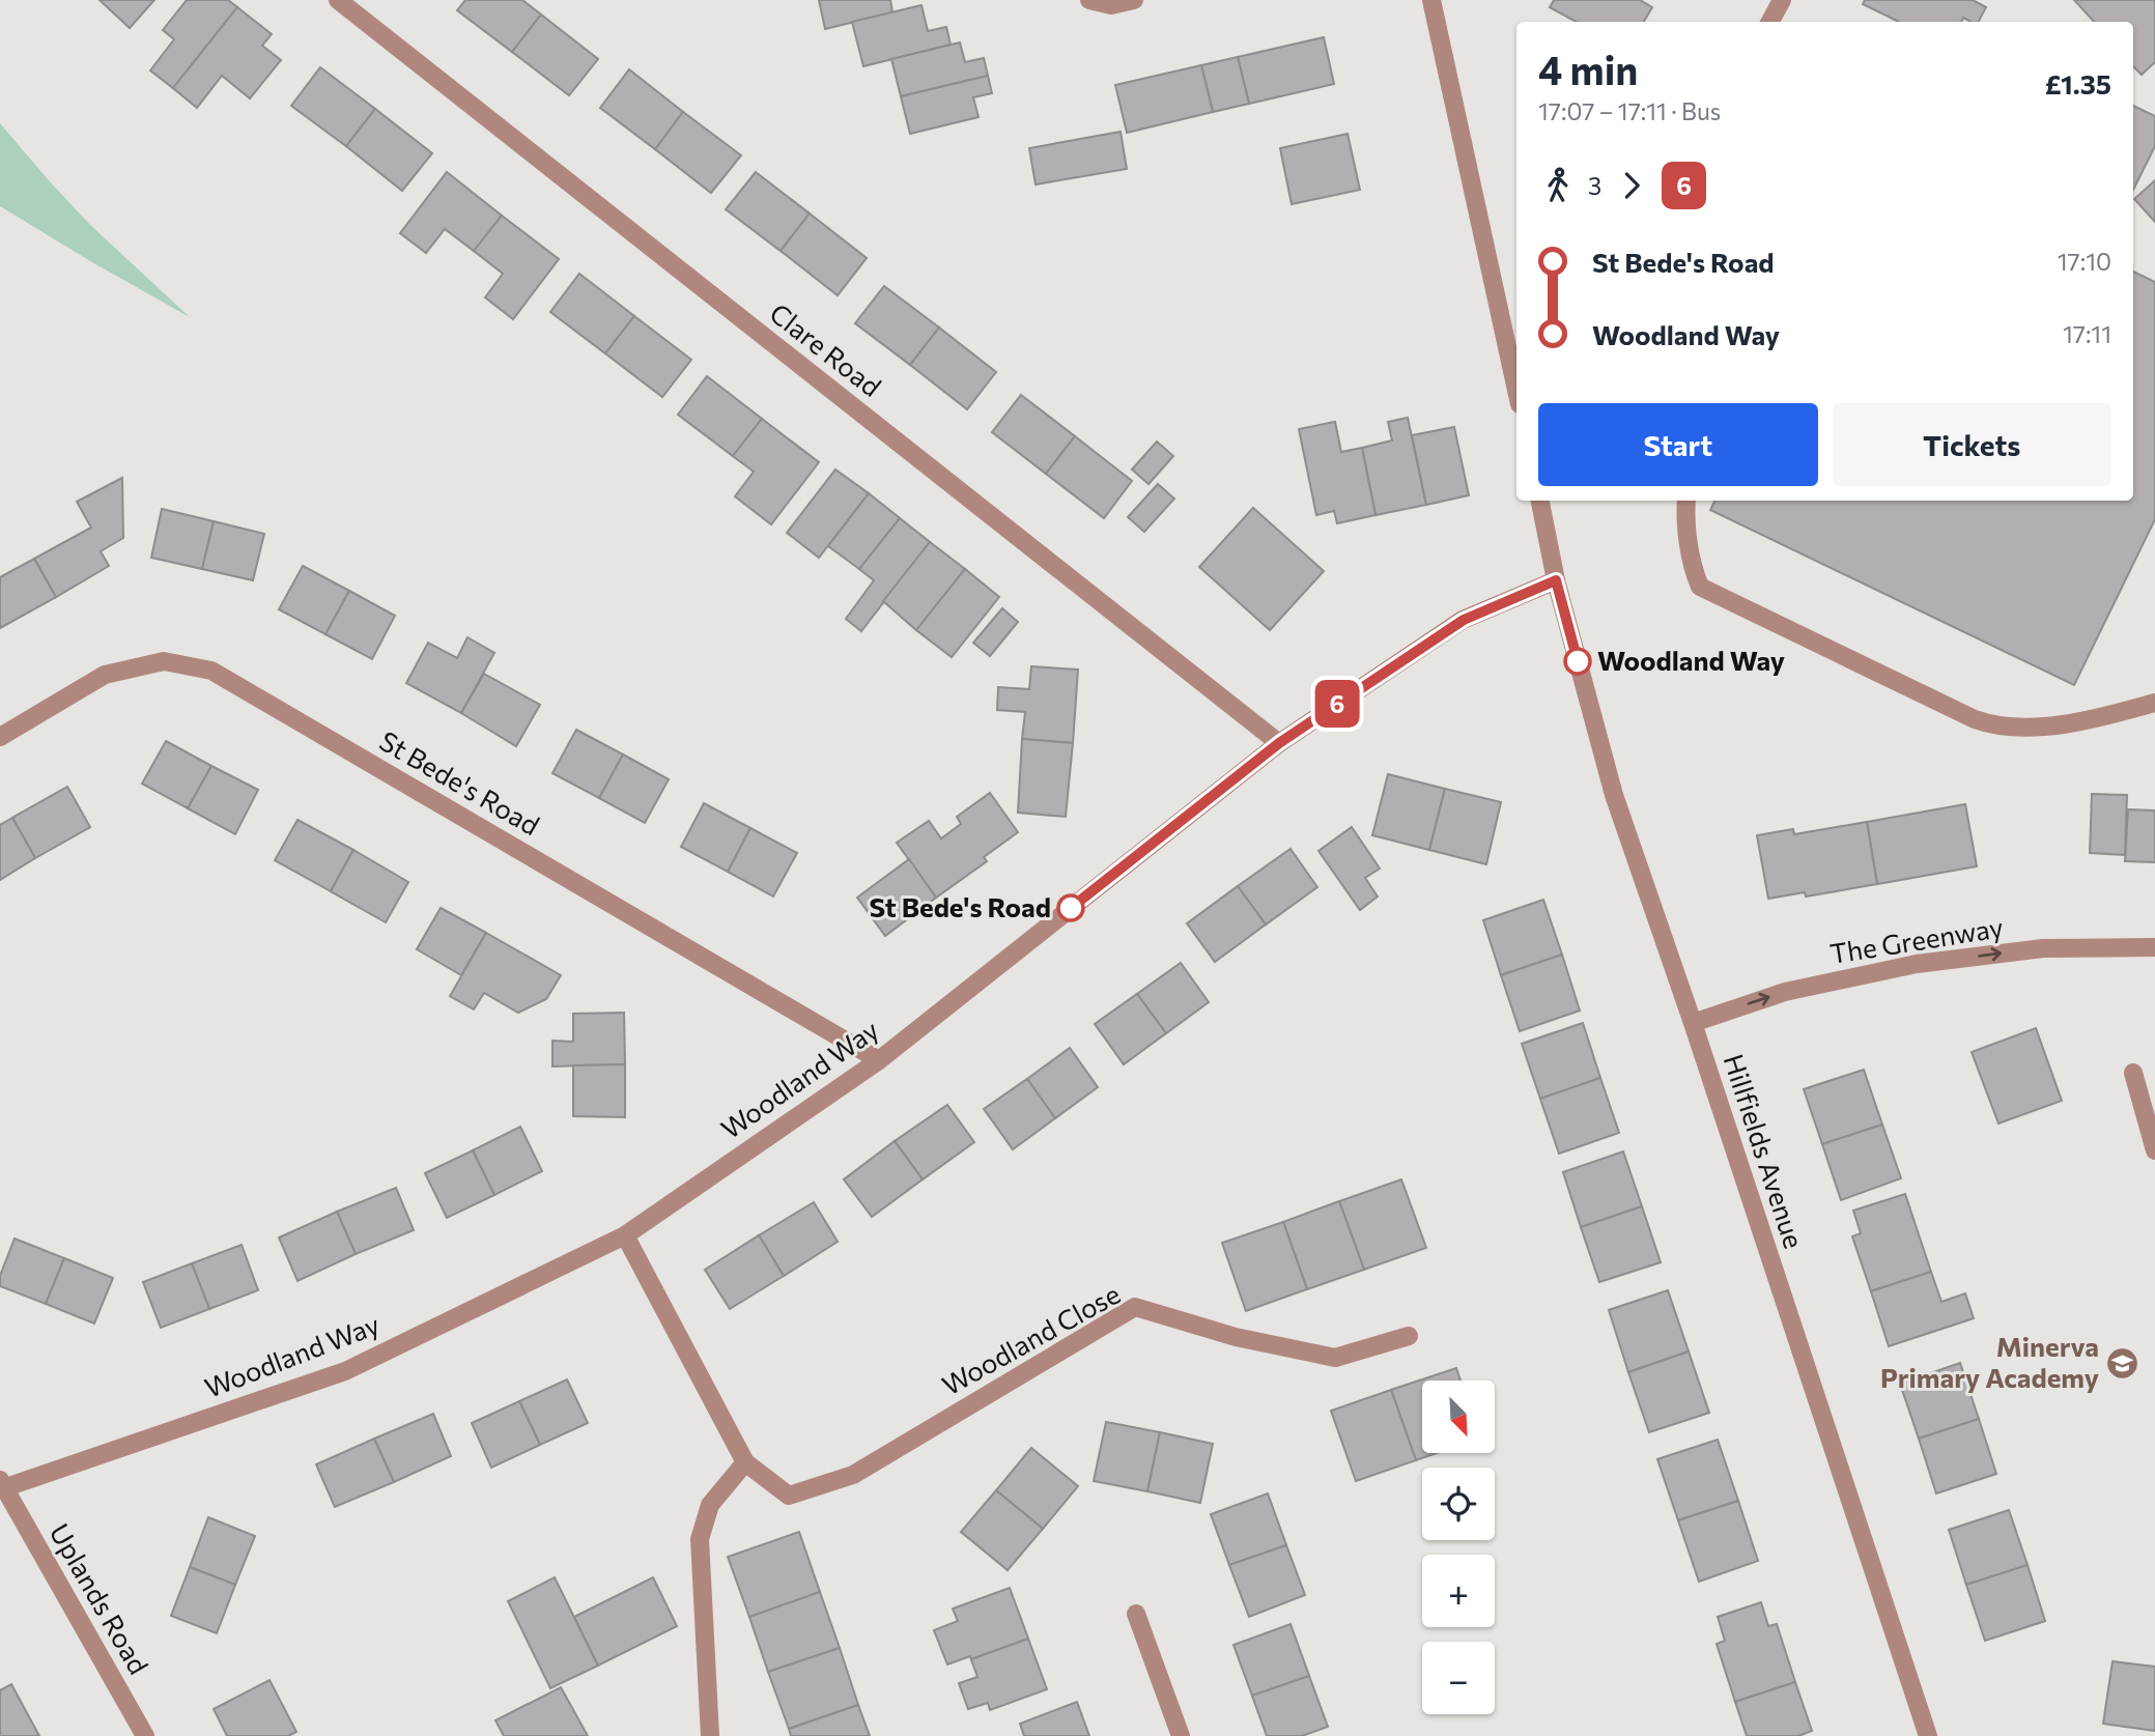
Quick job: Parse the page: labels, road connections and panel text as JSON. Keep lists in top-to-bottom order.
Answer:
{
  "streets": {
    "street": [
      "Clare Road",
      "St Bede's Road",
      "The Greenway",
      "Woodland Way",
      "Hillfields Avenue",
      "Woodland Close",
      "Uplands Road"
    ]
  },
  "crossings": [
    ["Clare Road", "Woodland Way"],
    ["St Bede's Road", "Woodland Way"],
    ["The Greenway", "Hillfields Avenue"],
    ["Woodland Way", "Hillfields Avenue"],
    ["Woodland Way", "Woodland Close"],
    ["Woodland Way", "Uplands Road"]
  ],
  "one_way": ["The Greenway"],
  "places": {
    "other": ["Woodland Way", "St Bede's Road"],
    "school or university": ["Minerva Primary Academy"]
  },
  "lines": ["bus line 6"],
  "north": "bottom right",
  "page": {
    "on_map": "6",
    "heading": ["4 min", "17:07 – 17:11 · Bus", "£1.35"],
    "legs": ["3", "6"],
    "list": [
      {
        "name": "St Bede's Road",
        "value": "17:10"
      },
      {
        "name": "Woodland Way",
        "value": "17:11"
      }
    ],
    "buttons": ["Start", "Tickets"],
    "map_buttons": ["+", "−"]
  }
}
